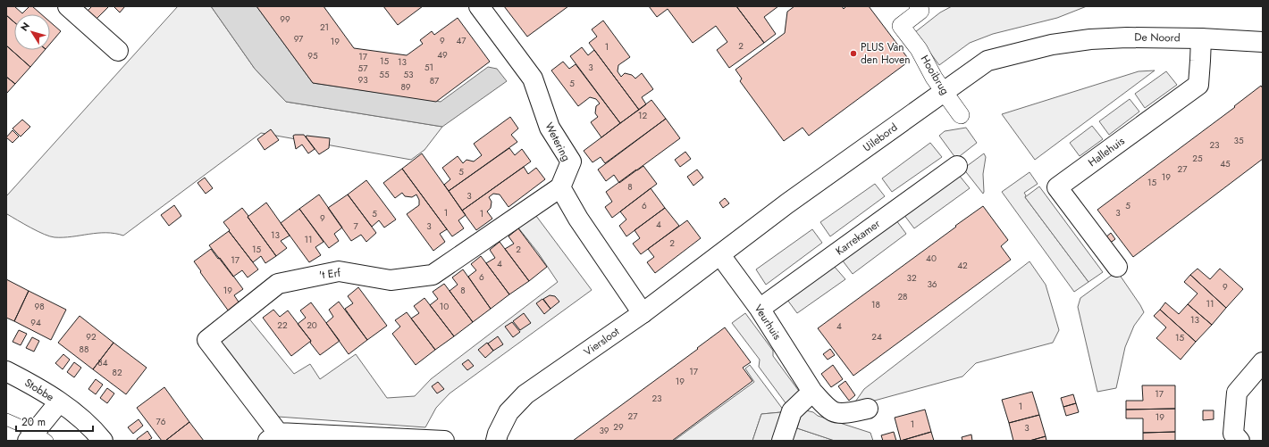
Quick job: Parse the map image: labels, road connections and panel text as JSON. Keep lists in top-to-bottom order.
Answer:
{
  "streets": {
    "street": [
      "De Noord",
      "Hooibrug",
      "Uilebord",
      "Wetering",
      "Hallehuis",
      "Karrekamer",
      "'t Erf",
      "Veurhuis",
      "Viersloot",
      "Stobbe"
    ]
  },
  "crossings": [
    ["De Noord", "Uilebord"],
    ["De Noord", "Hallehuis"],
    ["Hooibrug", "Uilebord"],
    ["Uilebord", "Veurhuis"],
    ["Uilebord", "Viersloot"],
    ["Wetering", "'t Erf"],
    ["Karrekamer", "Veurhuis"],
    ["Veurhuis", "Viersloot"]
  ],
  "places": ["PLUS Van den Hoven"],
  "house_numbers": [
    "99",
    "21",
    "97",
    "9",
    "47",
    "19",
    "2",
    "1",
    "49",
    "95",
    "17",
    "15",
    "13",
    "51",
    "3",
    "57",
    "55",
    "53",
    "93",
    "87",
    "5",
    "89",
    "12",
    "35",
    "23",
    "25",
    "45",
    "27",
    "5",
    "19",
    "15",
    "8",
    "3",
    "6",
    "5",
    "1",
    "3",
    "5",
    "1",
    "9",
    "4",
    "7",
    "3",
    "13",
    "11",
    "2",
    "15",
    "2",
    "40",
    "17",
    "4",
    "42",
    "6",
    "32",
    "36",
    "9",
    "19",
    "8",
    "28",
    "11",
    "18",
    "98",
    "10",
    "13",
    "94",
    "22",
    "20",
    "4",
    "92",
    "24",
    "15",
    "88",
    "84",
    "17",
    "82",
    "19",
    "17",
    "23",
    "1",
    "27",
    "19",
    "76",
    "1",
    "29",
    "3",
    "39"
  ],
  "scale_bar": "20 m",
  "north": "top left"
}
